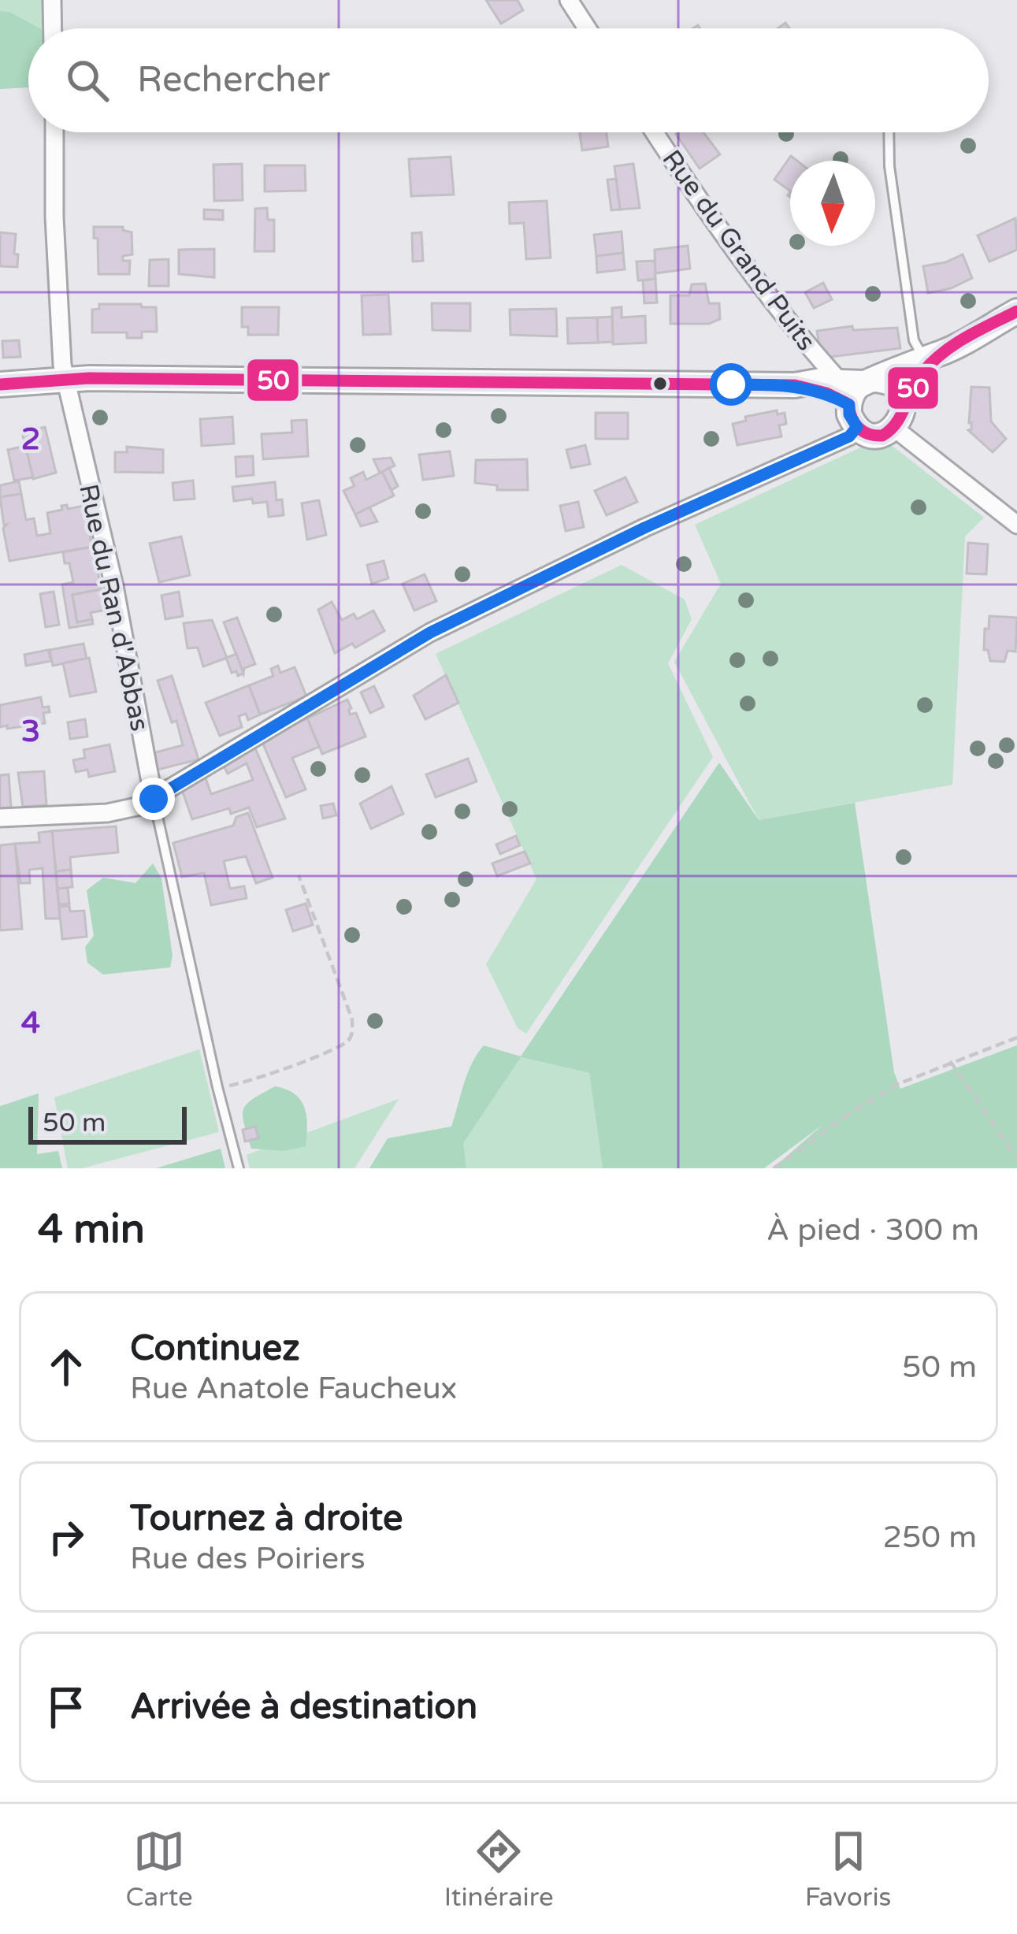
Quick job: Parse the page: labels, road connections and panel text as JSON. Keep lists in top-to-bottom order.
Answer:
{
  "streets": {
    "street": ["Rue du Grand Puits", "Rue du Ran d'Abbas"]
  },
  "lines": ["transit line 50"],
  "scale_bar": "50 m",
  "north": "bottom",
  "page": {
    "search": "Rechercher",
    "scale": "50 m",
    "heading": ["4 min", "À pied · 300 m"],
    "list": [
      ["Continuez", "Rue Anatole Faucheux", "50 m"],
      ["Tournez à droite", "Rue des Poiriers", "250 m"],
      "Arrivée à destination"
    ],
    "nav": ["Carte", "Itinéraire", "Favoris"]
  },
  "grid": {
    "rows": ["2", "3", "4"]
  }
}
